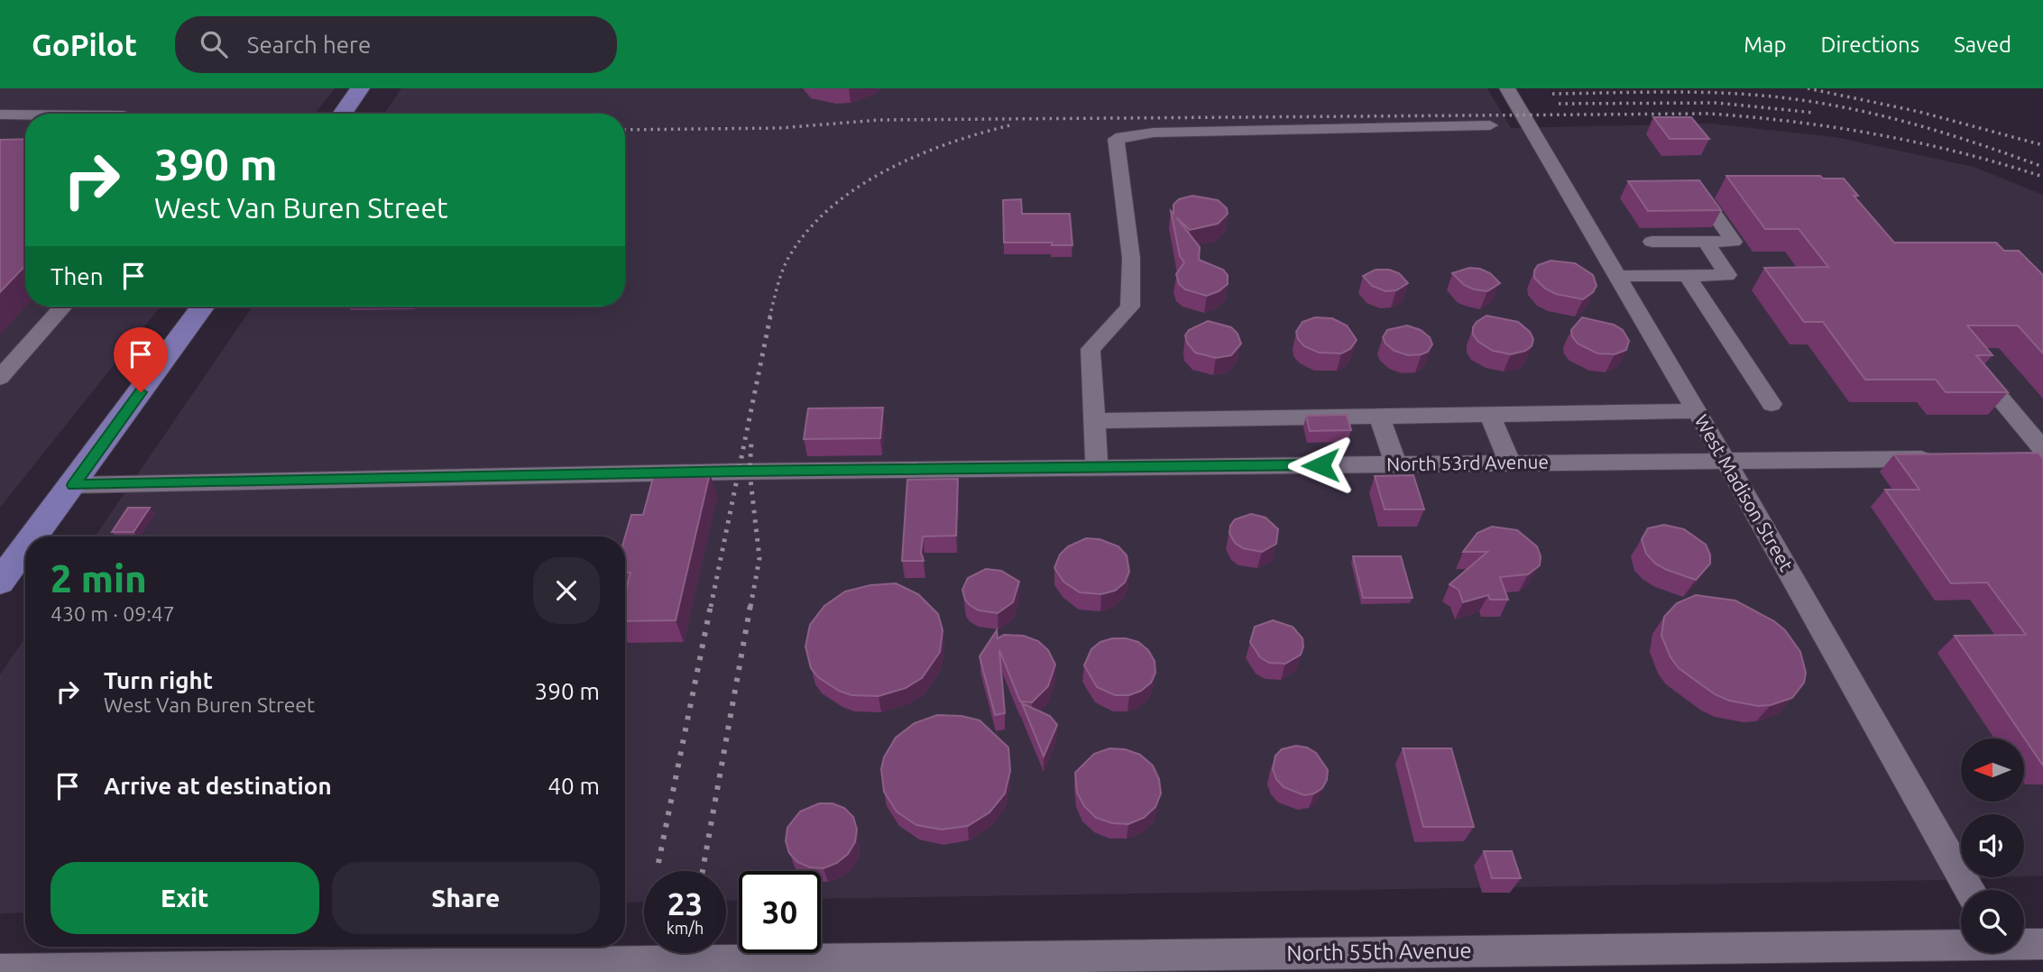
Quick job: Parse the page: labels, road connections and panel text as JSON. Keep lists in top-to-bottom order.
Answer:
{
  "streets": {
    "street": ["North 53rd Avenue", "West Madison Street", "North 55th Avenue"]
  },
  "crossings": [
    ["North 53rd Avenue", "West Madison Street"]
  ],
  "north": "left",
  "page": {
    "header": "GoPilot",
    "search": "Search here",
    "nav": ["Map", "Directions", "Saved"],
    "turn": ["390 m", "West Van Buren Street"],
    "then": "Then",
    "heading": ["2 min", "430 m · 09:47"],
    "list": [
      {
        "name": "Turn right",
        "note": "West Van Buren Street",
        "value": "390 m"
      },
      {
        "name": "Arrive at destination",
        "value": "40 m"
      }
    ],
    "buttons": ["Exit", "Share"],
    "speed": "23 km/h",
    "limit": "30"
  }
}
